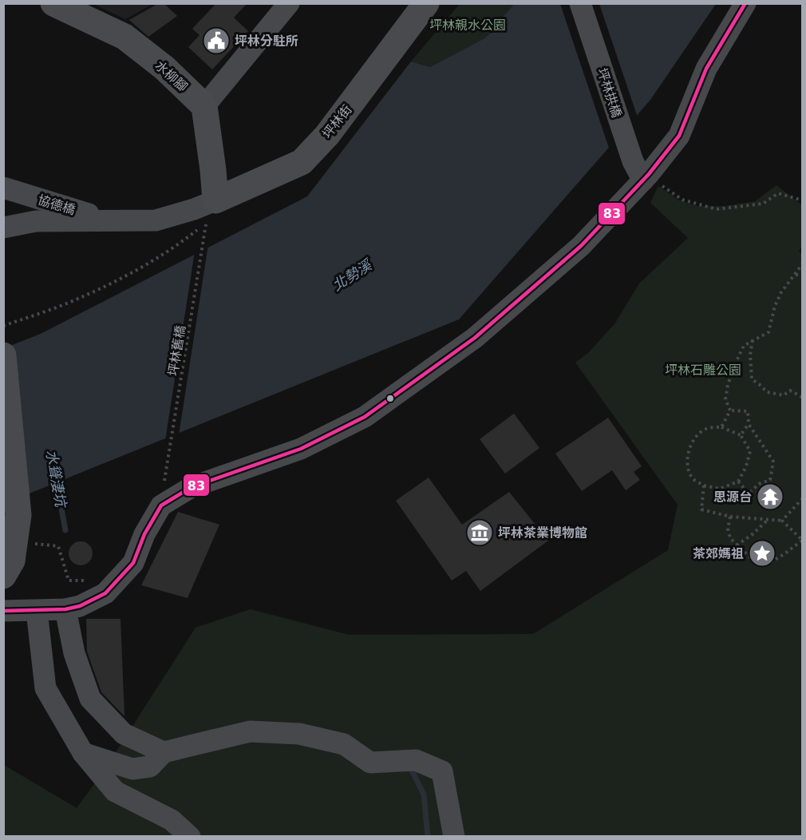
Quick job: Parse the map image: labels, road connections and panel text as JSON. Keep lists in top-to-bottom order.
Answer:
{
  "streets": {
    "main road": ["水柳腳", "坪林街"],
    "street": ["坪林拱橋", "協德橋"],
    "path": ["坪林舊橋"]
  },
  "crossings": [
    ["坪林街", "協德橋"],
    ["坪林街", "坪林舊橋"],
    ["協德橋", "坪林舊橋"]
  ],
  "water": ["北勢溪", "水聳淒坑"],
  "parks": ["坪林親水公園", "坪林石雕公園"],
  "places": {
    "public building": ["坪林分駐所"],
    "temple": ["思源台"],
    "museum": ["坪林茶業博物館"],
    "place": ["茶郊媽祖"]
  },
  "lines": ["transit line 83"]
}
